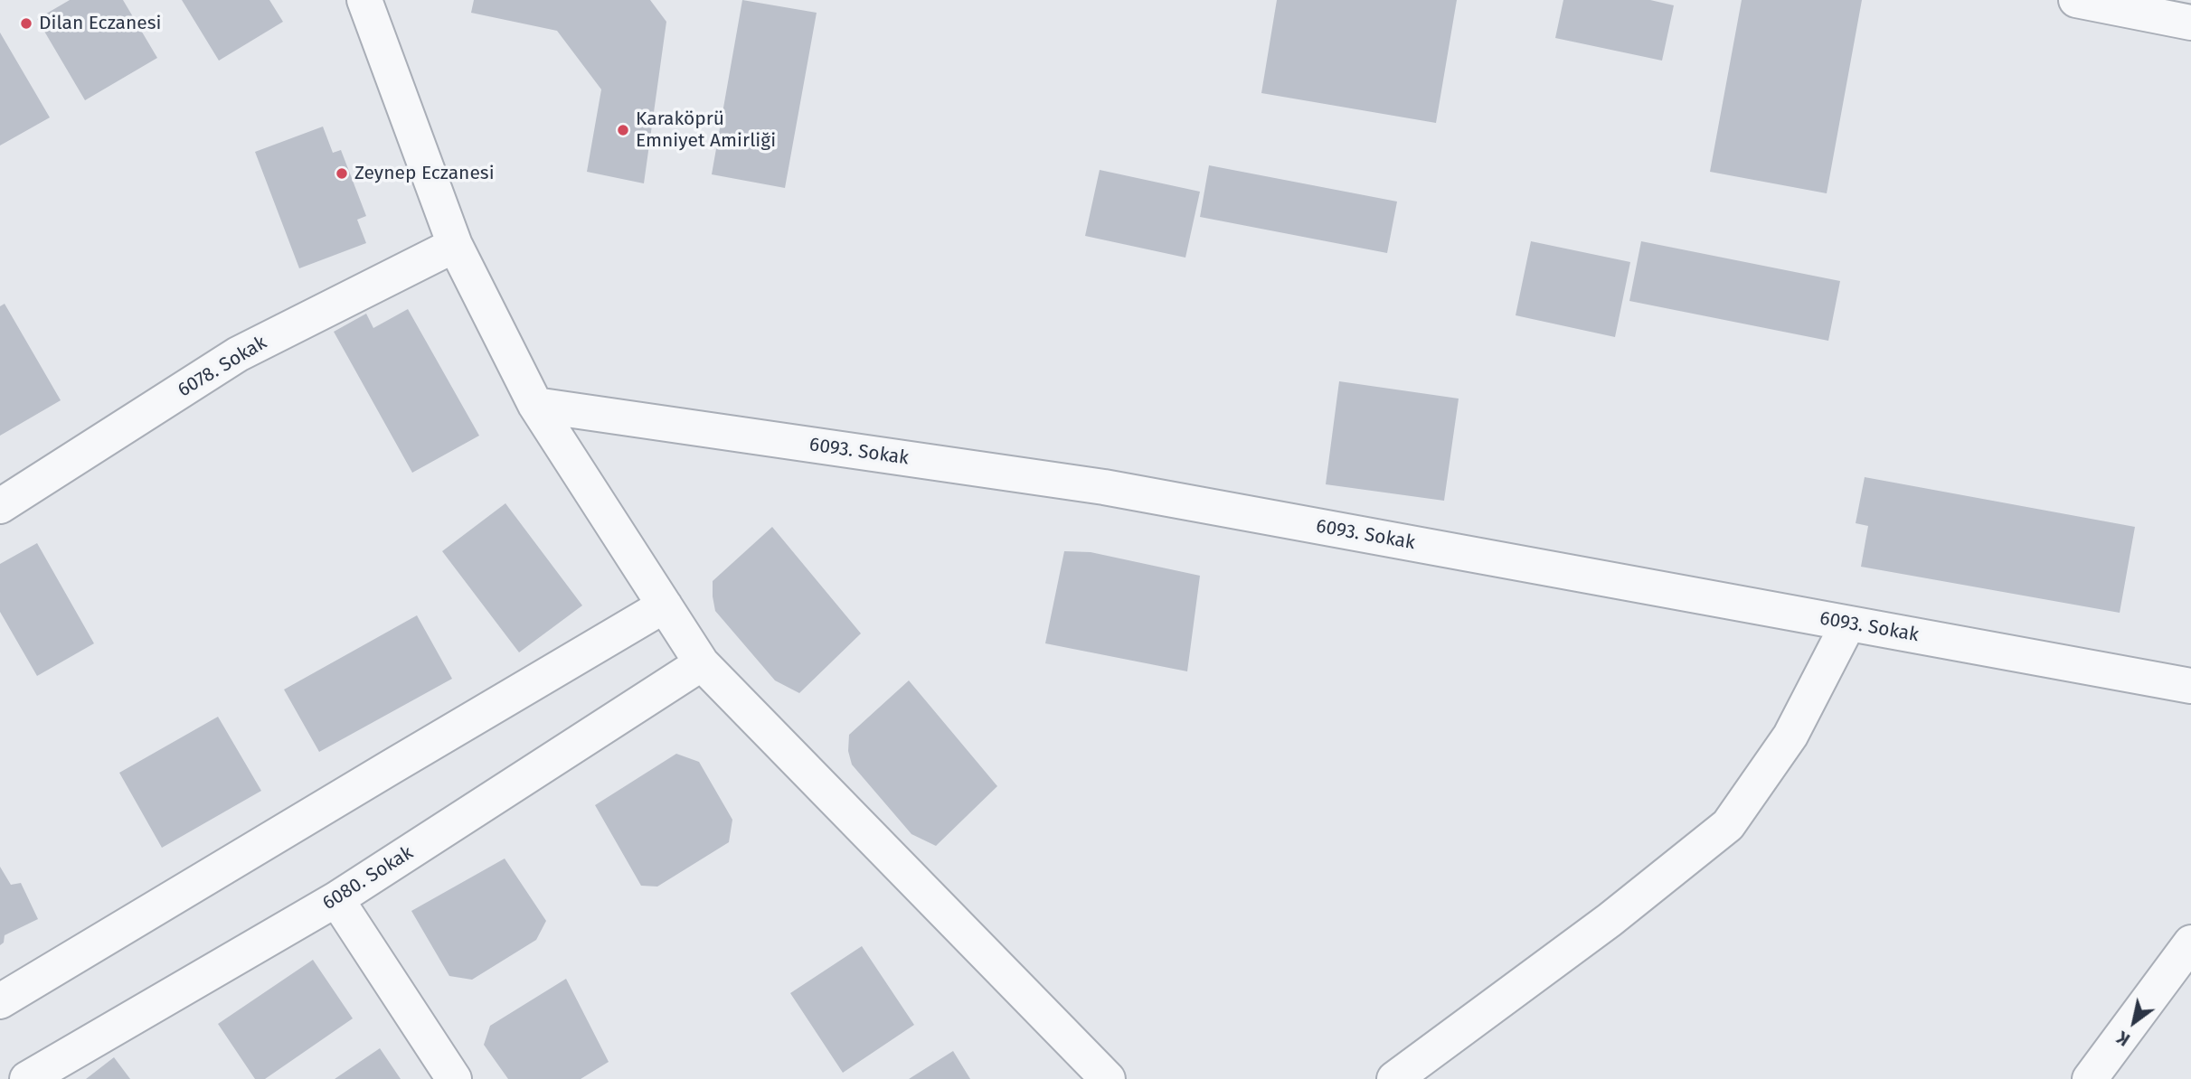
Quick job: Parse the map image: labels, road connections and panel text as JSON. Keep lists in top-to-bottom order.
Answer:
{
  "streets": {
    "street": ["6078. Sokak", "6093. Sokak", "6080. Sokak"]
  },
  "places": ["Dilan Eczanesi", "Karaköprü Emniyet Amirliği", "Zeynep Eczanesi"],
  "north": "bottom left"
}
